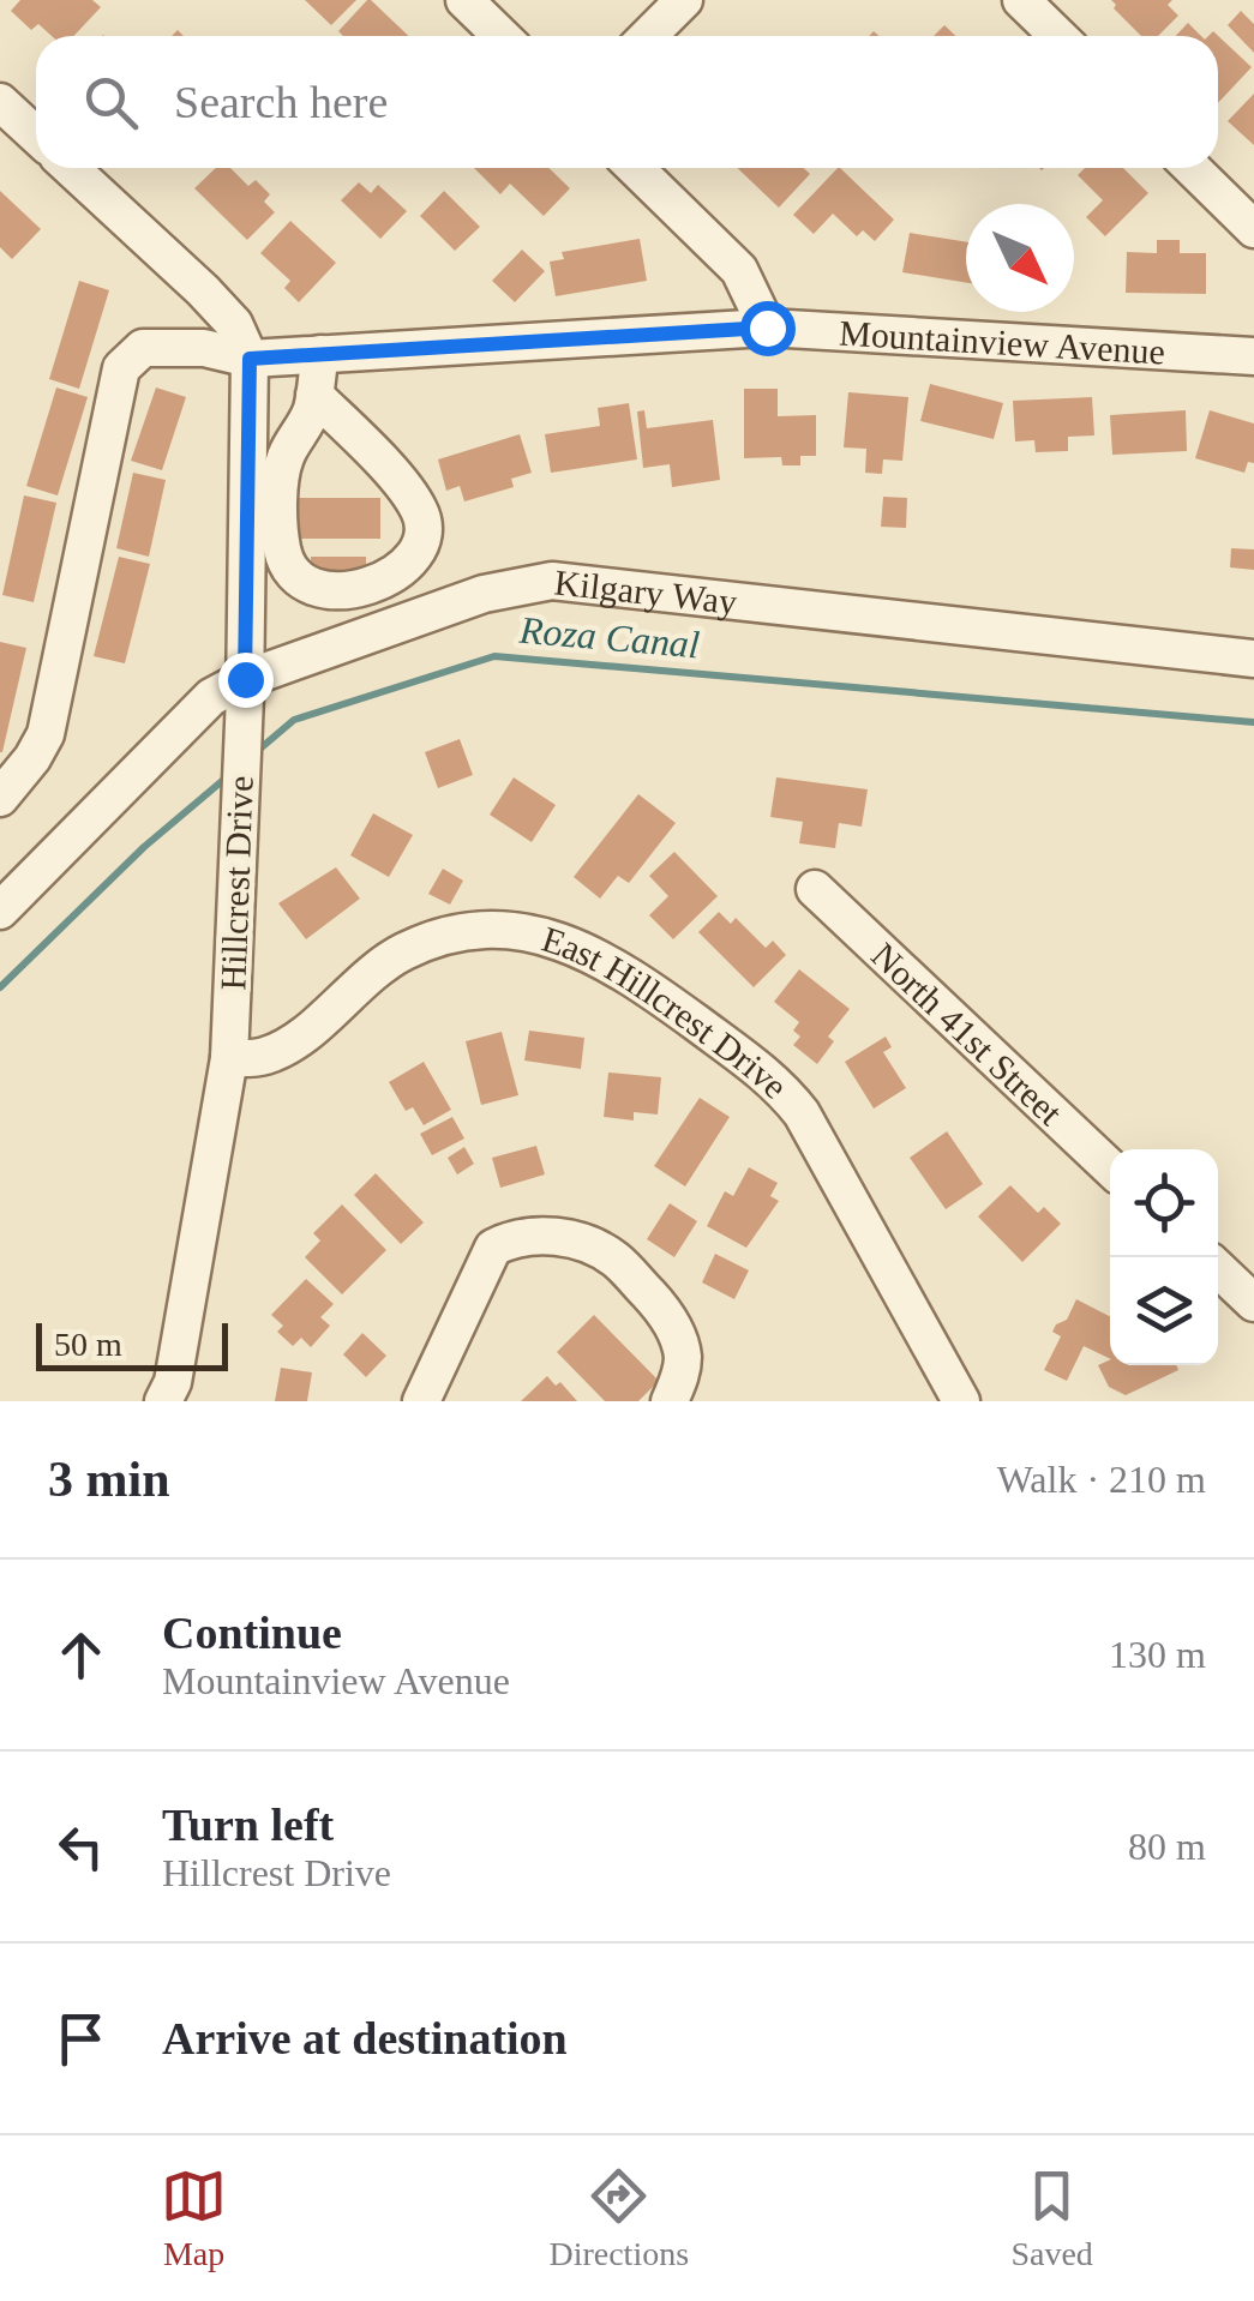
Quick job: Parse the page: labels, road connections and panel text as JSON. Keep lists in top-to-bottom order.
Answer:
{
  "streets": {
    "street": [
      "Mountainview Avenue",
      "Kilgary Way",
      "Hillcrest Drive",
      "East Hillcrest Drive",
      "North 41st Street"
    ]
  },
  "crossings": [
    ["Mountainview Avenue", "Hillcrest Drive"],
    ["Kilgary Way", "Hillcrest Drive"],
    ["Hillcrest Drive", "East Hillcrest Drive"]
  ],
  "water": ["Roza Canal"],
  "scale_bar": "50 m",
  "north": "bottom right",
  "page": {
    "search": "Search here",
    "scale": "50 m",
    "heading": ["3 min", "Walk · 210 m"],
    "list": [
      ["Continue", "Mountainview Avenue", "130 m"],
      ["Turn left", "Hillcrest Drive", "80 m"],
      "Arrive at destination"
    ],
    "nav": ["Map", "Directions", "Saved"]
  }
}
